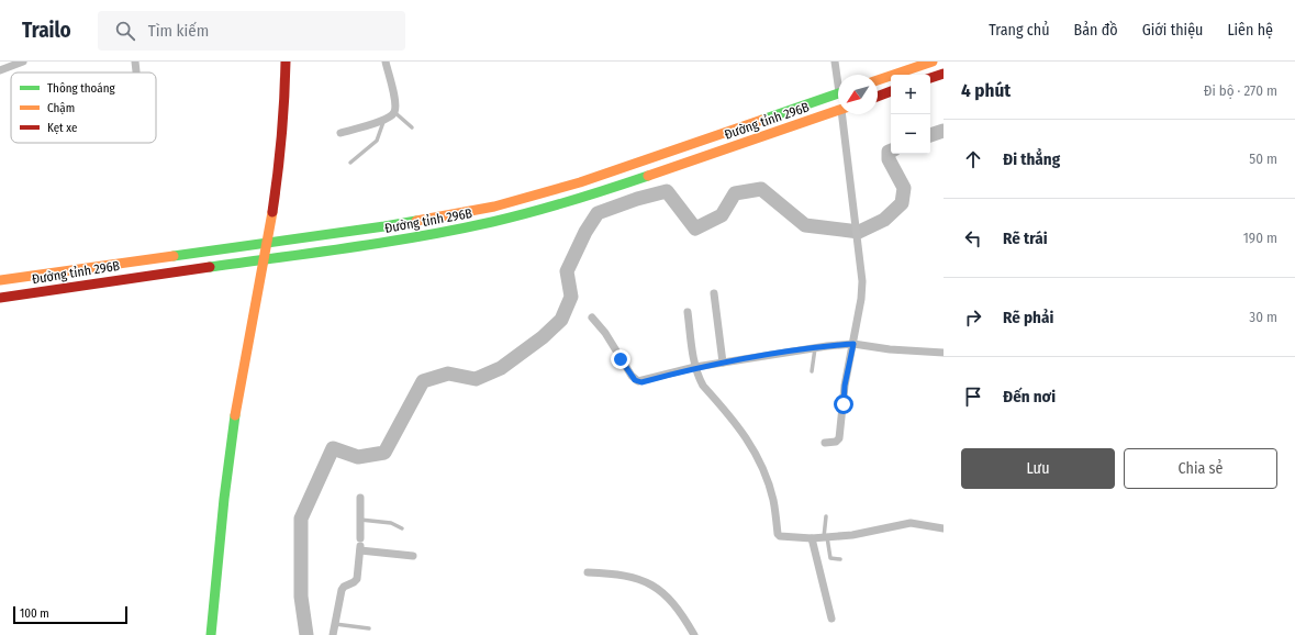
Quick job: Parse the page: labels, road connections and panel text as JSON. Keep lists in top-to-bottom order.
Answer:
{
  "streets": {
    "main road": ["Đường tỉnh 296B"]
  },
  "legend": ["Thông thoáng", "Chậm", "Kẹt xe"],
  "scale_bar": "100 m",
  "north": "bottom left",
  "page": {
    "header": "Trailo",
    "search": "Tìm kiếm",
    "nav": [
      "Trang chủ",
      "Bản đồ",
      "Giới thiệu",
      "Liên hệ"
    ],
    "heading": ["4 phút", "Đi bộ · 270 m"],
    "map_buttons": ["+", "−"],
    "list": [
      ["Đi thẳng", "50 m"],
      ["Rẽ trái", "190 m"],
      ["Rẽ phải", "30 m"],
      "Đến nơi"
    ],
    "buttons": ["Lưu", "Chia sẻ"],
    "scale": "100 m"
  }
}
